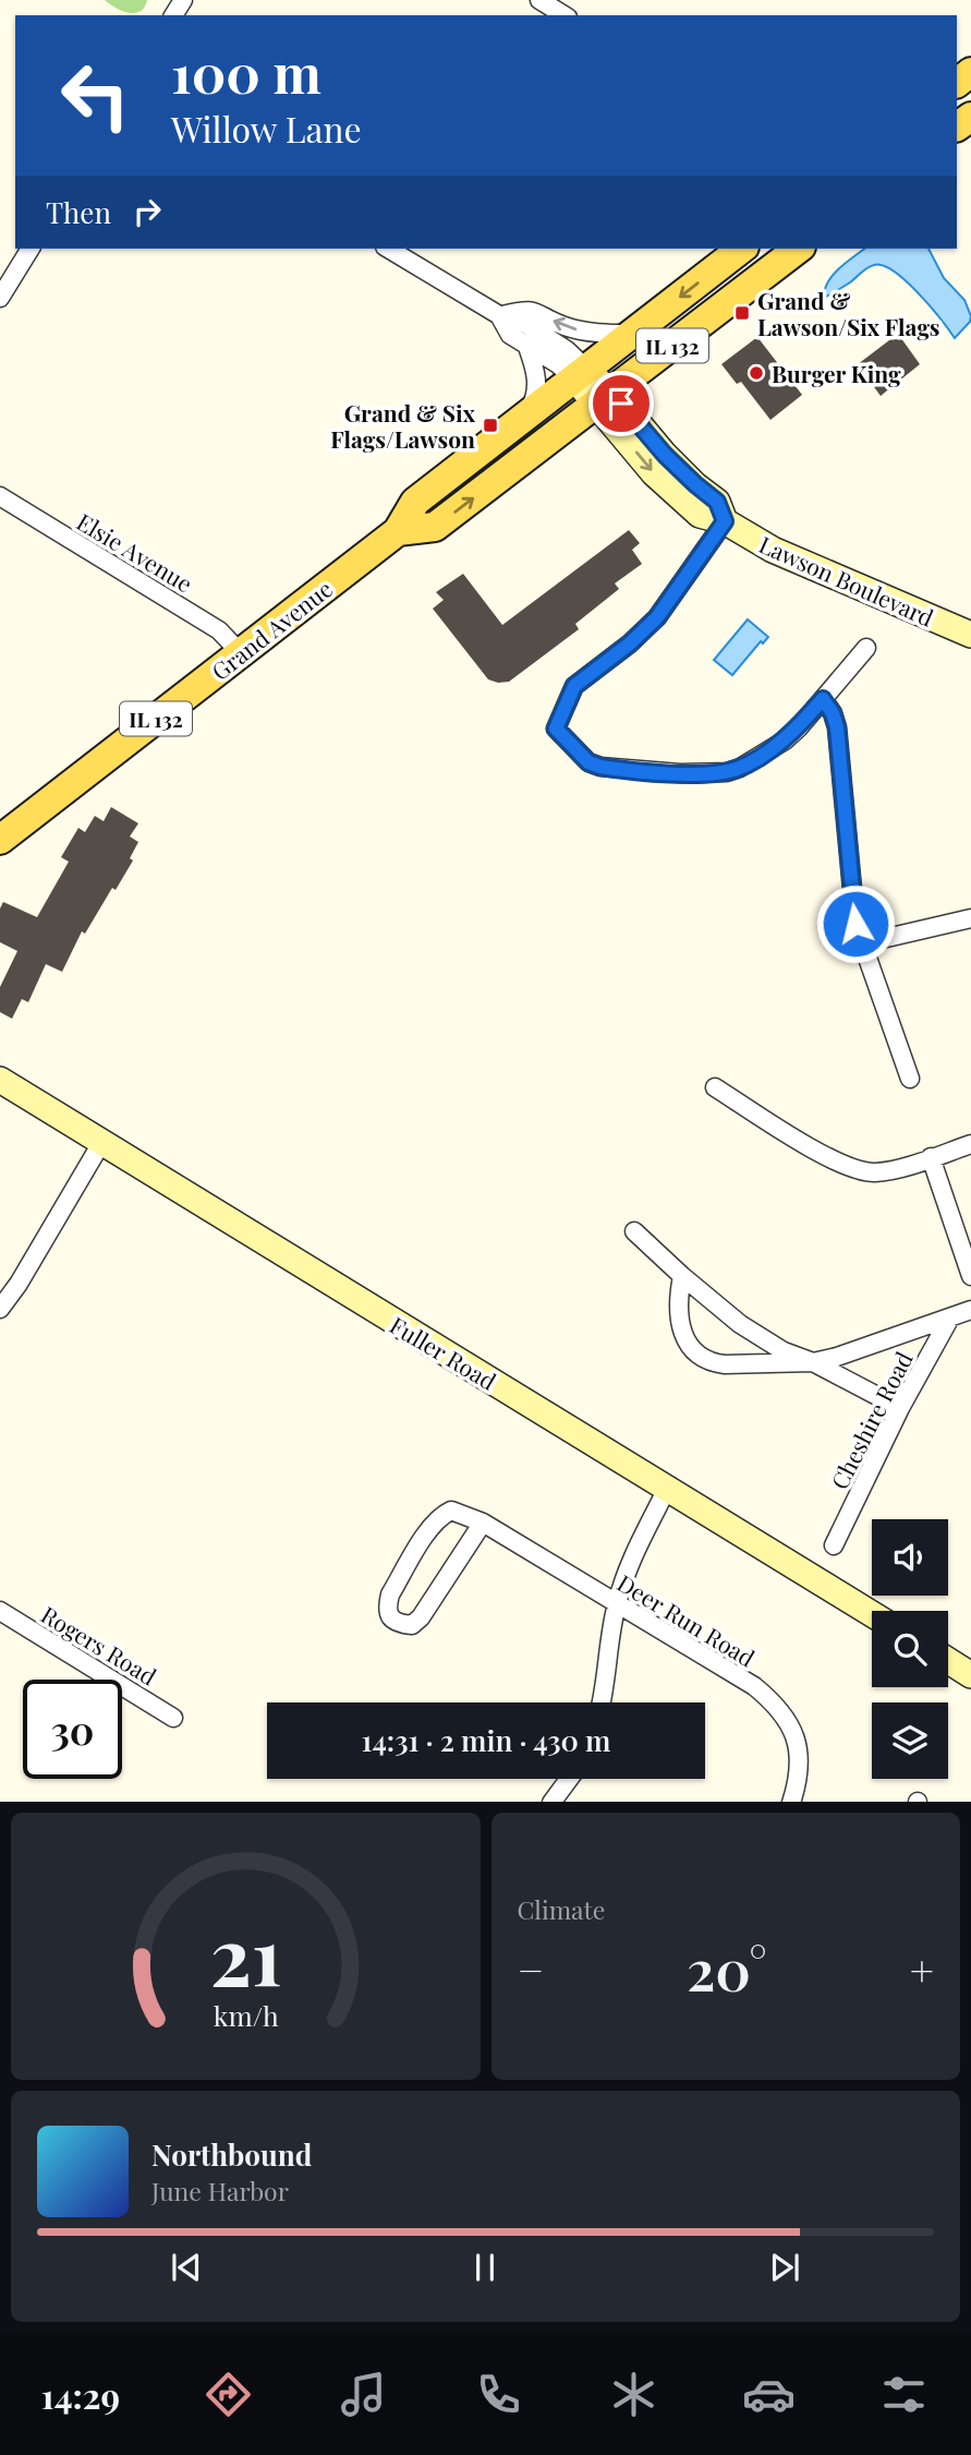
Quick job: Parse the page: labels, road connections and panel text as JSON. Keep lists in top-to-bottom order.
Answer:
{
  "streets": {
    "main road": ["IL 132", "Grand Avenue"],
    "street": [
      "Elsie Avenue",
      "Lawson Boulevard",
      "Fuller Road",
      "Cheshire Road",
      "Deer Run Road",
      "Rogers Road"
    ]
  },
  "crossings": [
    ["IL 132", "Lawson Boulevard"],
    ["IL 132", "Grand Avenue"],
    ["Elsie Avenue", "Grand Avenue"],
    ["Lawson Boulevard", "Grand Avenue"]
  ],
  "places": {
    "transit": ["Grand & Lawson/Six Flags", "Grand & Six Flags/Lawson"],
    "other": ["Burger King"]
  },
  "page": {
    "turn": ["100 m", "Willow Lane"],
    "then": "Then",
    "limit": "30",
    "trip": "14:31 · 2 min · 430 m",
    "tile": "Climate",
    "heat": ["−", "20°", "+"],
    "song": ["Northbound", "June Harbor"],
    "tabs": "14:29",
    "gauge": ["21", "km/h"]
  }
}
